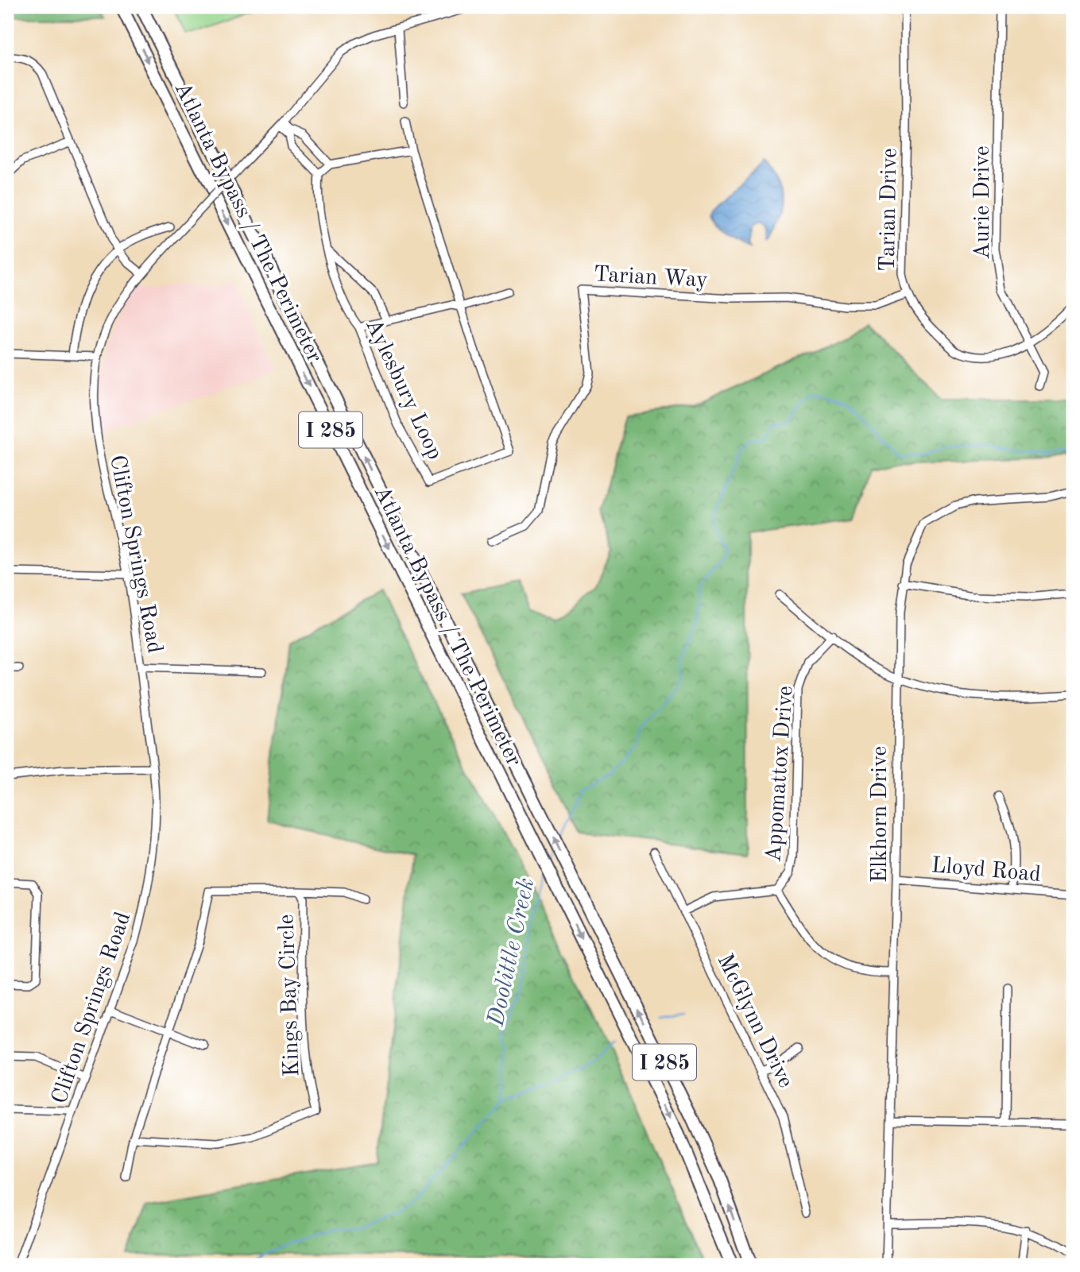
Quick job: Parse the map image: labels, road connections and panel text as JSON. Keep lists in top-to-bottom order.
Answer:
{
  "streets": {
    "highway": ["Atlanta Bypass / The Perimeter", "I 285"],
    "street": [
      "Aurie Drive",
      "Tarian Drive",
      "Tarian Way",
      "Aylesbury Loop",
      "Clifton Springs Road",
      "Appomattox Drive",
      "Elkhorn Drive",
      "Lloyd Road",
      "Kings Bay Circle",
      "McGlynn Drive"
    ]
  },
  "crossings": [
    ["Aurie Drive", "Tarian Drive"],
    ["Tarian Drive", "Tarian Way"],
    ["Appomattox Drive", "McGlynn Drive"],
    ["Elkhorn Drive", "Lloyd Road"]
  ],
  "water": ["Doolittle Creek"]
}
